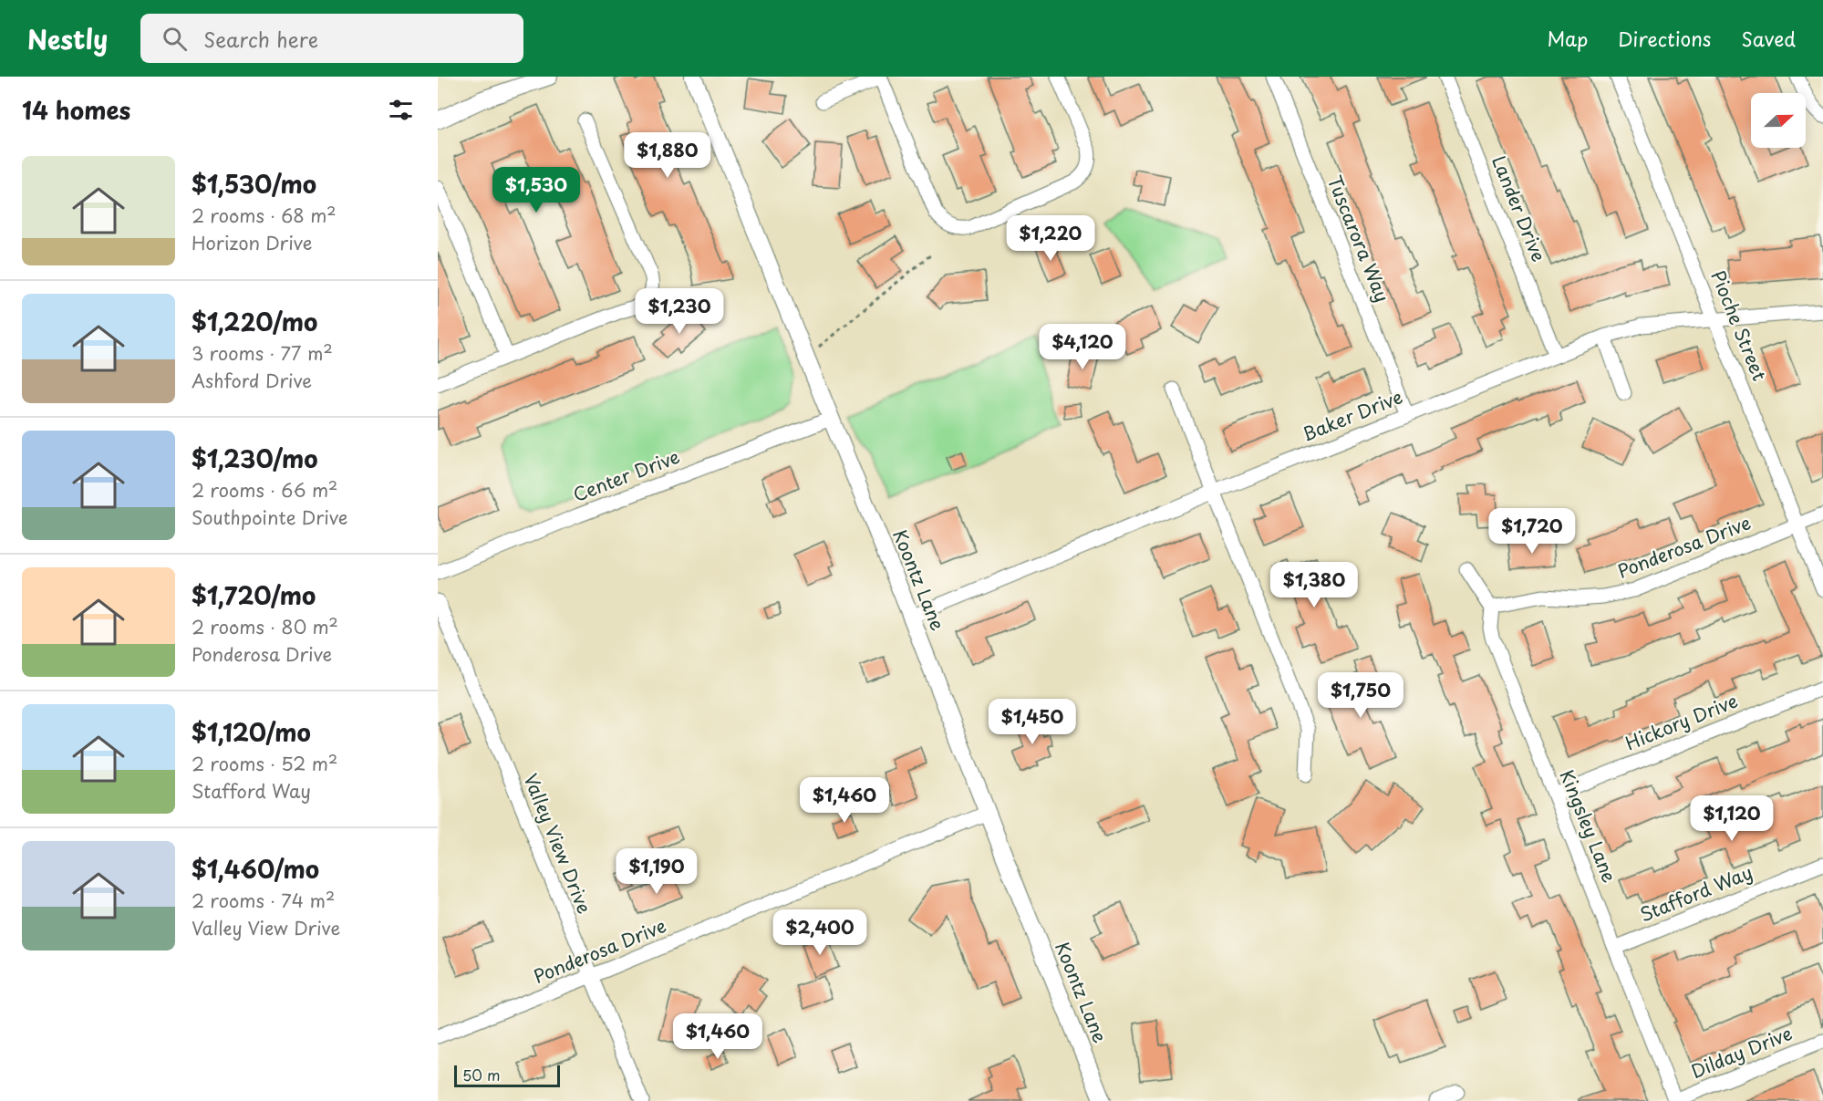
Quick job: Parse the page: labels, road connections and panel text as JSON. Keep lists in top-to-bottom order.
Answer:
{
  "streets": {
    "street": [
      "Lander Drive",
      "Tuscarora Way",
      "Pioche Street",
      "Baker Drive",
      "Center Drive",
      "Ponderosa Drive",
      "Koontz Lane",
      "Hickory Drive",
      "Kingsley Lane",
      "Valley View Drive",
      "Stafford Way",
      "Dilday Drive"
    ]
  },
  "crossings": [
    ["Lander Drive", "Baker Drive"],
    ["Tuscarora Way", "Baker Drive"],
    ["Pioche Street", "Baker Drive"],
    ["Pioche Street", "Ponderosa Drive"],
    ["Baker Drive", "Koontz Lane"],
    ["Center Drive", "Koontz Lane"],
    ["Ponderosa Drive", "Koontz Lane"],
    ["Ponderosa Drive", "Kingsley Lane"],
    ["Ponderosa Drive", "Valley View Drive"],
    ["Hickory Drive", "Kingsley Lane"],
    ["Kingsley Lane", "Stafford Way"],
    ["Kingsley Lane", "Dilday Drive"]
  ],
  "scale_bar": "50 m",
  "north": "right",
  "page": {
    "header": "Nestly",
    "search": "Search here",
    "nav": ["Map", "Directions", "Saved"],
    "heading": "14 homes",
    "price": [
      "$1,880",
      "$1,530",
      "$1,220",
      "$1,230",
      "$4,120",
      "$1,720",
      "$1,380",
      "$1,750",
      "$1,450",
      "$1,460",
      "$1,120",
      "$1,190",
      "$2,400",
      "$1,460"
    ],
    "list": [
      {
        "name": "$1,530/mo",
        "note": "2 rooms · 68 m² · Horizon Drive"
      },
      {
        "name": "$1,220/mo",
        "note": "3 rooms · 77 m² · Ashford Drive"
      },
      {
        "name": "$1,230/mo",
        "note": "2 rooms · 66 m² · Southpointe Drive"
      },
      {
        "name": "$1,720/mo",
        "note": "2 rooms · 80 m² · Ponderosa Drive"
      },
      {
        "name": "$1,120/mo",
        "note": "2 rooms · 52 m² · Stafford Way"
      },
      {
        "name": "$1,460/mo",
        "note": "2 rooms · 74 m² · Valley View Drive"
      }
    ],
    "scale": "50 m"
  }
}
